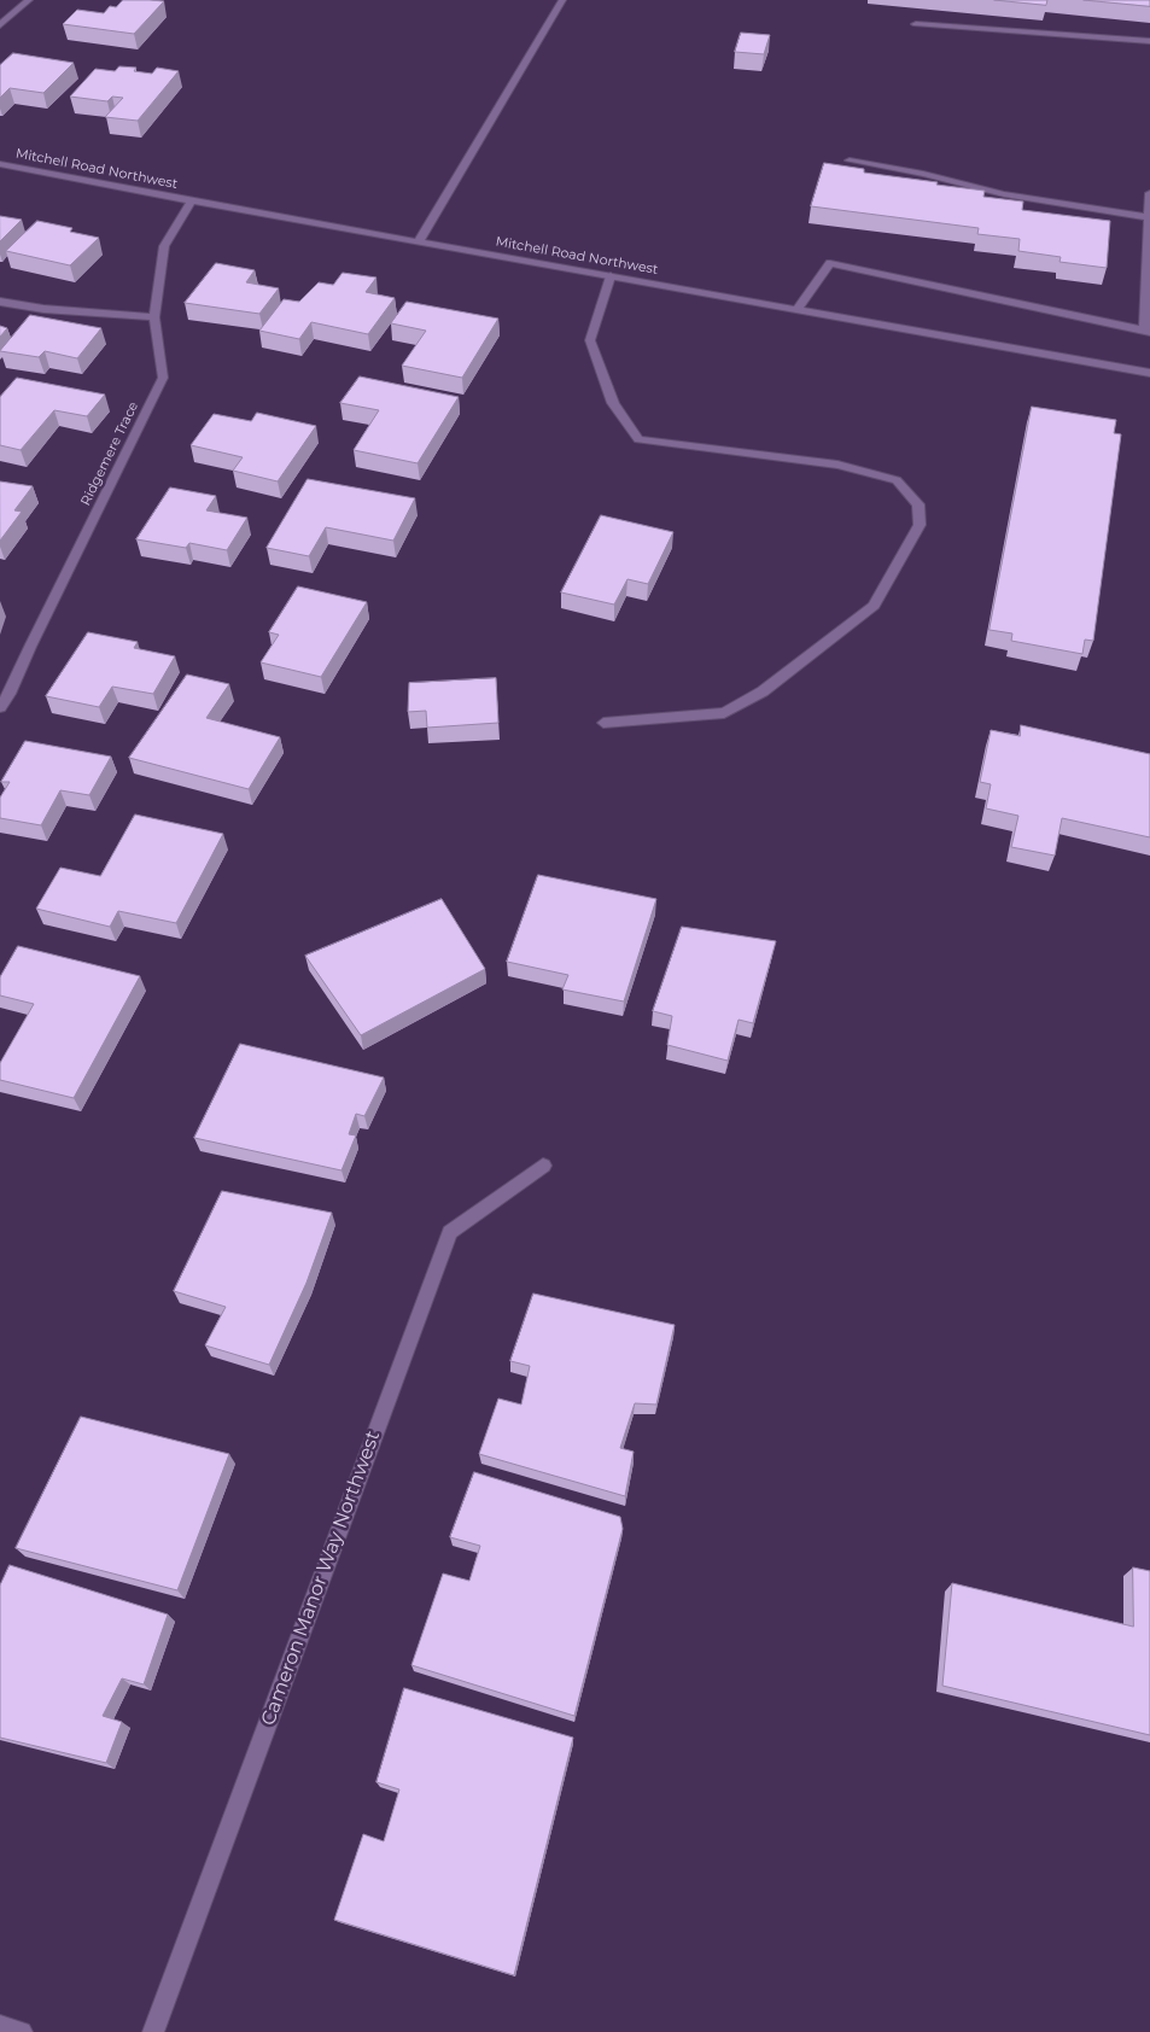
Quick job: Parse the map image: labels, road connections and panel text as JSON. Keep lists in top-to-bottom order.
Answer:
{
  "streets": {
    "street": ["Mitchell Road Northwest", "Ridgemere Trace", "Cameron Manor Way Northwest"]
  },
  "crossings": [
    ["Mitchell Road Northwest", "Ridgemere Trace"]
  ]
}
